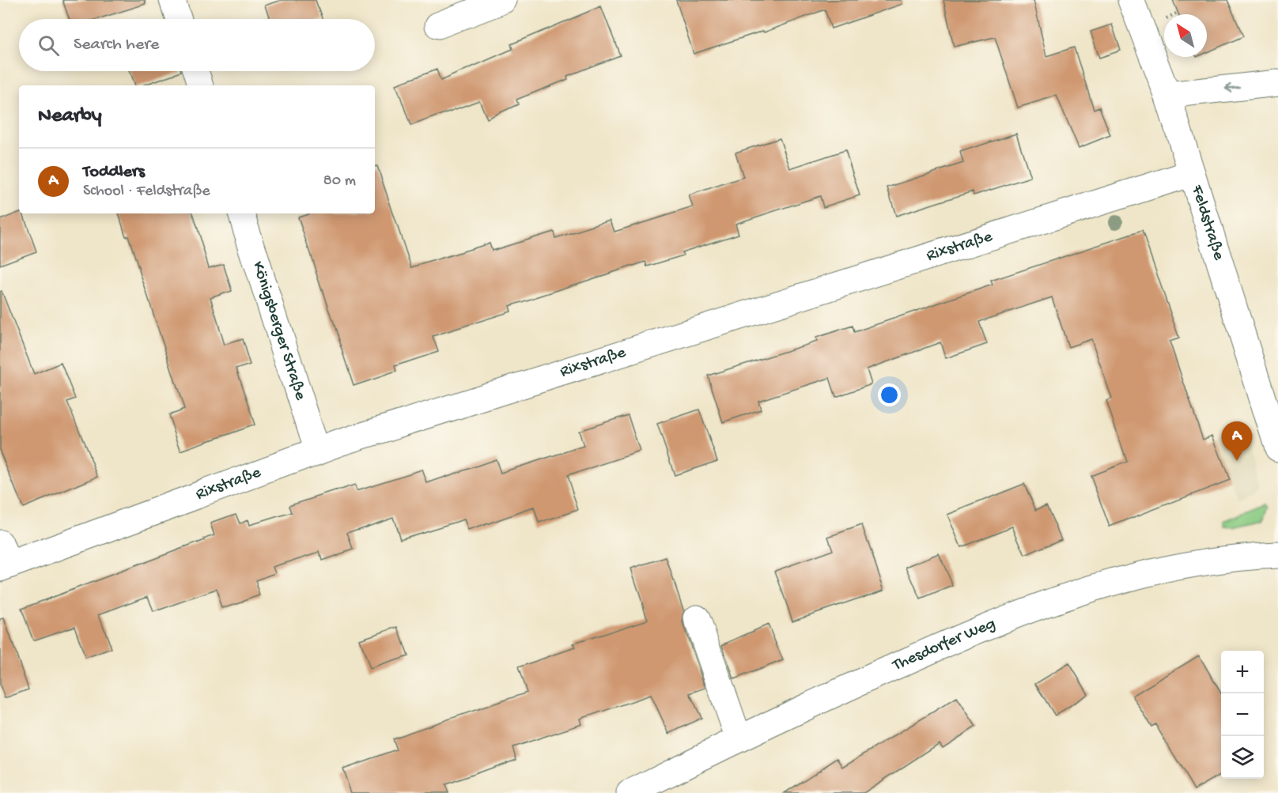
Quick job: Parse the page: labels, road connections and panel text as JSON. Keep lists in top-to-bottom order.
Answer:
{
  "streets": {
    "street": [
      "Feldstraße",
      "Rixstraße",
      "Königsberger Straße",
      "Thesdorfer Weg"
    ]
  },
  "crossings": [
    ["Feldstraße", "Rixstraße"],
    ["Rixstraße", "Königsberger Straße"]
  ],
  "north": "top left",
  "page": {
    "search": "Search here",
    "heading": "Nearby",
    "list": [
      {
        "mark": "A",
        "name": "Toddlers",
        "note": "School · Feldstraße",
        "value": "80 m"
      }
    ],
    "pins": "A",
    "map_buttons": ["+", "−"]
  }
}
